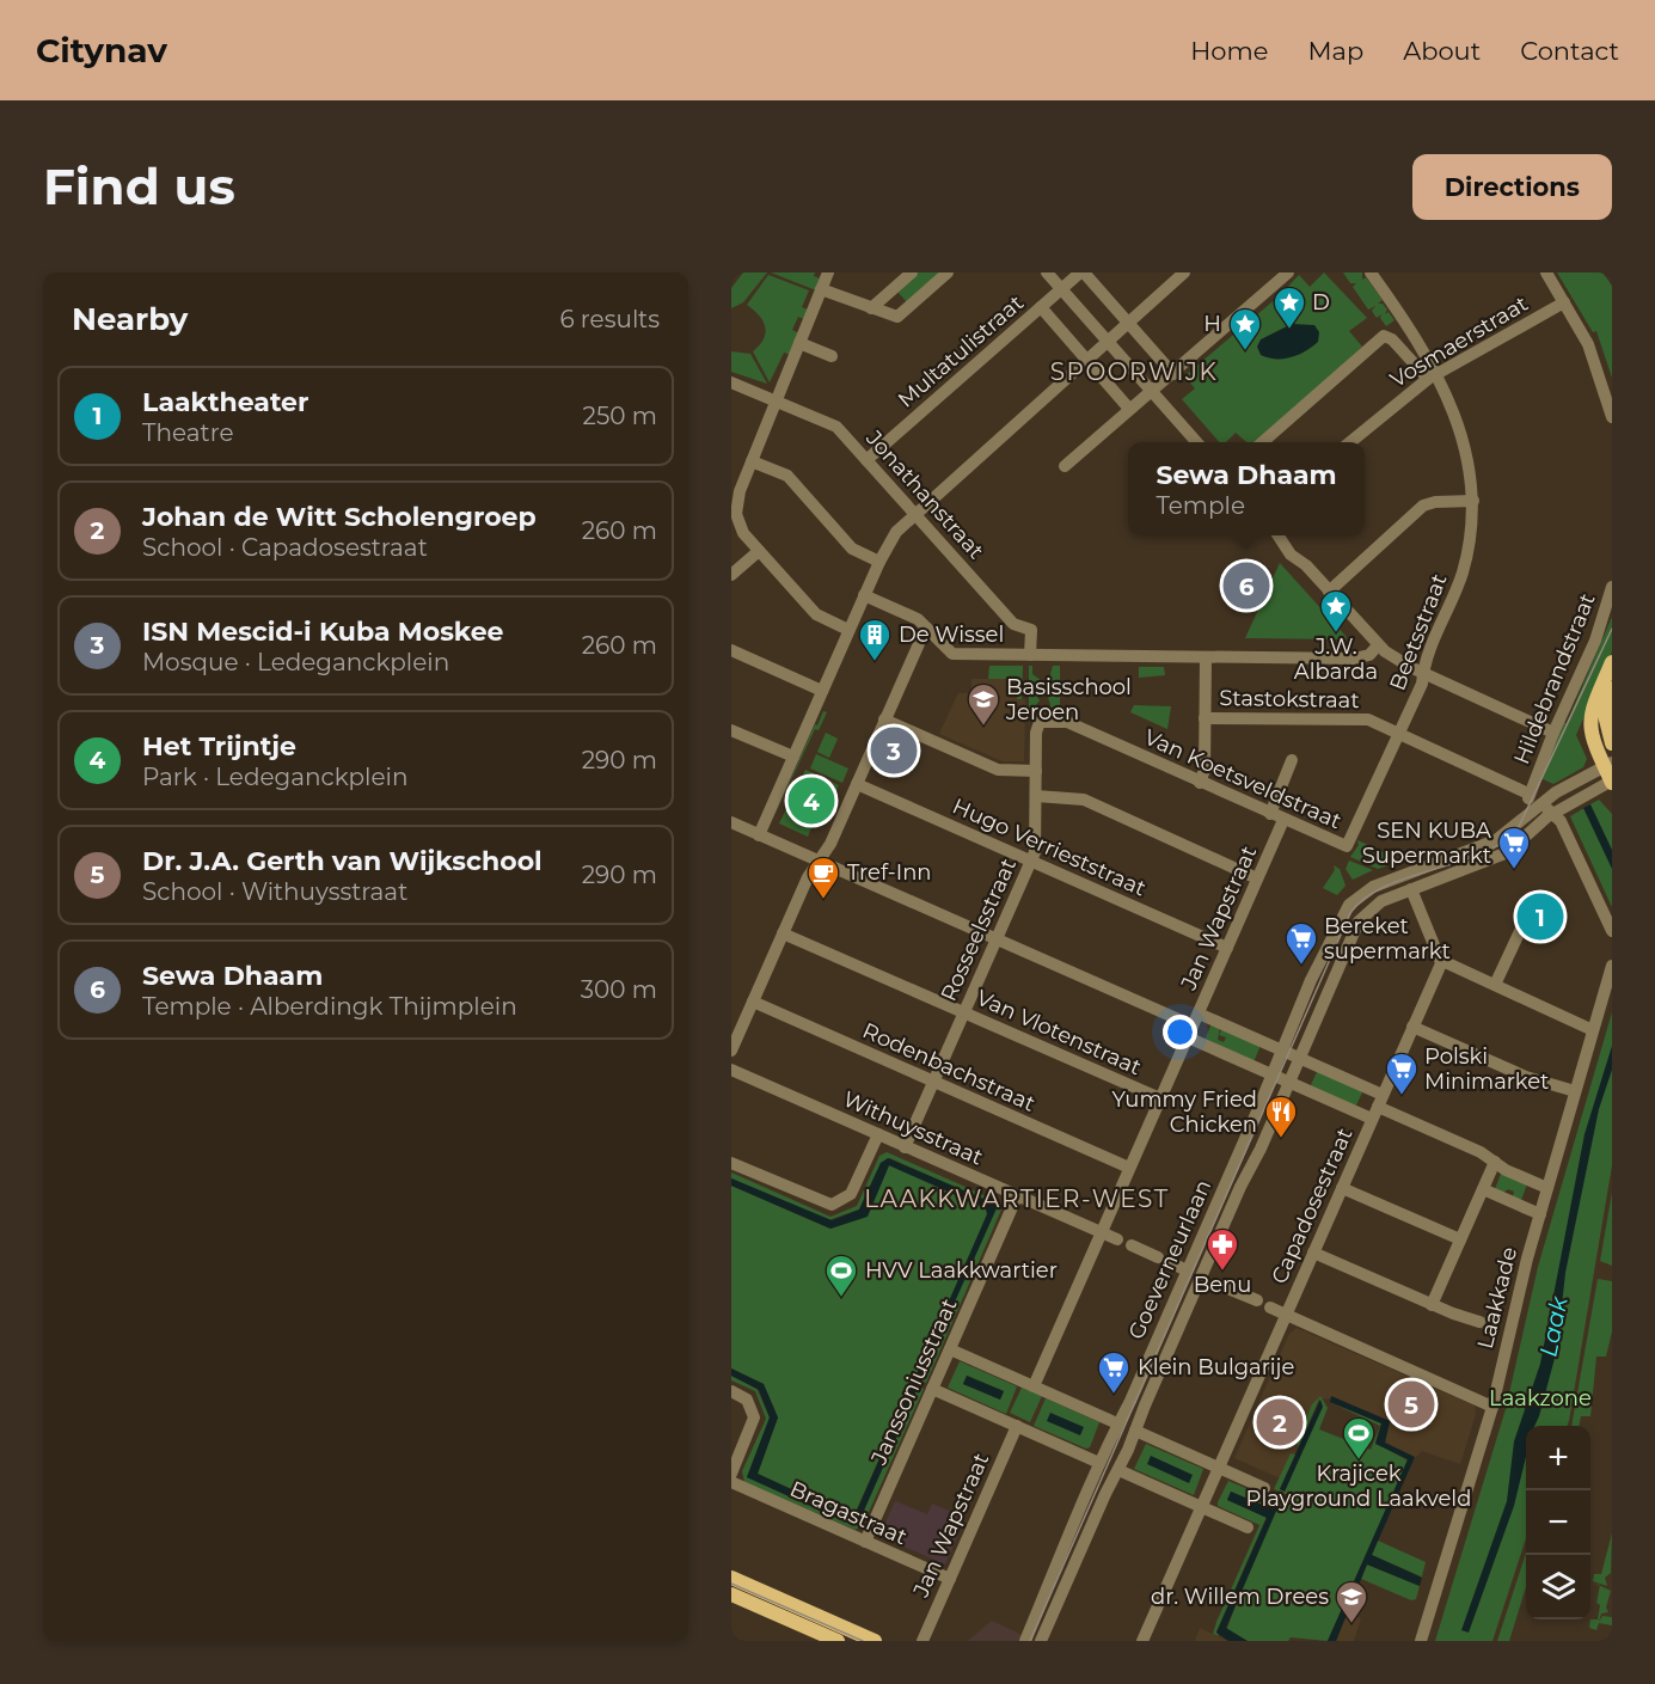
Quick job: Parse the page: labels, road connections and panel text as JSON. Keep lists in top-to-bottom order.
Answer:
{
  "streets": {
    "street": [
      "Vosmaerstraat",
      "Multatulistraat",
      "Jonathanstraat",
      "Beetsstraat",
      "Hildebrandstraat",
      "Stastokstraat",
      "Van Koetsveldstraat",
      "Hugo Verrieststraat",
      "Jan Wapstraat",
      "Rosseelsstraat",
      "Van Vlotenstraat",
      "Rodenbachstraat",
      "Withuysstraat",
      "Capadosestraat",
      "Goeverneurlaan",
      "Laakkade",
      "Janssoniusstraat",
      "Bragastraat"
    ]
  },
  "crossings": [
    ["Vosmaerstraat", "Beetsstraat"],
    ["Multatulistraat", "Jonathanstraat"],
    ["Beetsstraat", "Stastokstraat"],
    ["Beetsstraat", "Van Koetsveldstraat"],
    ["Hildebrandstraat", "Stastokstraat"],
    ["Hildebrandstraat", "Goeverneurlaan"],
    ["Van Koetsveldstraat", "Jan Wapstraat"],
    ["Van Koetsveldstraat", "Rosseelsstraat"],
    ["Hugo Verrieststraat", "Jan Wapstraat"],
    ["Hugo Verrieststraat", "Rosseelsstraat"],
    ["Jan Wapstraat", "Van Vlotenstraat"],
    ["Jan Wapstraat", "Rodenbachstraat"],
    ["Jan Wapstraat", "Withuysstraat"],
    ["Jan Wapstraat", "Bragastraat"],
    ["Rosseelsstraat", "Van Vlotenstraat"],
    ["Rosseelsstraat", "Rodenbachstraat"],
    ["Rosseelsstraat", "Withuysstraat"],
    ["Withuysstraat", "Janssoniusstraat"],
    ["Janssoniusstraat", "Bragastraat"]
  ],
  "districts": ["SPOORWIJK", "LAAKKWARTIER-WEST"],
  "water": ["Laak"],
  "parks": ["Laakzone"],
  "places": {
    "place": ["D", "H", "J.W. Albarda"],
    "building": ["De Wissel"],
    "school or university": ["Basisschool Jeroen", "dr. Willem Drees"],
    "supermarket": [
      "SEN KUBA Supermarkt",
      "Bereket supermarkt",
      "Polski Minimarket",
      "Klein Bulgarije"
    ],
    "cafe": ["Tref-Inn"],
    "restaurant": ["Yummy Fried Chicken"],
    "pharmacy": ["Benu"],
    "sports": ["HVV Laakkwartier", "Krajicek Playground Laakveld"]
  },
  "page": {
    "header": "Citynav",
    "nav": [
      "Home",
      "Map",
      "About",
      "Contact"
    ],
    "buttons": "Directions",
    "title": "Find us",
    "heading": ["Nearby", "6 results"],
    "list": [
      {
        "mark": "1",
        "name": "Laaktheater",
        "note": "Theatre",
        "value": "250 m"
      },
      {
        "mark": "2",
        "name": "Johan de Witt Scholengroep",
        "note": "School · Capadosestraat",
        "value": "260 m"
      },
      {
        "mark": "3",
        "name": "ISN Mescid-i Kuba Moskee",
        "note": "Mosque · Ledeganckplein",
        "value": "260 m"
      },
      {
        "mark": "4",
        "name": "Het Trijntje",
        "note": "Park · Ledeganckplein",
        "value": "290 m"
      },
      {
        "mark": "5",
        "name": "Dr. J.A. Gerth van Wijkschool",
        "note": "School · Withuysstraat",
        "value": "290 m"
      },
      {
        "mark": "6",
        "name": "Sewa Dhaam",
        "note": "Temple · Alberdingk Thijmplein",
        "value": "300 m"
      }
    ],
    "popup": ["Sewa Dhaam", "Temple"],
    "pins": [
      "6",
      "3",
      "4",
      "1",
      "5",
      "2"
    ],
    "map_buttons": ["+", "−"]
  }
}
